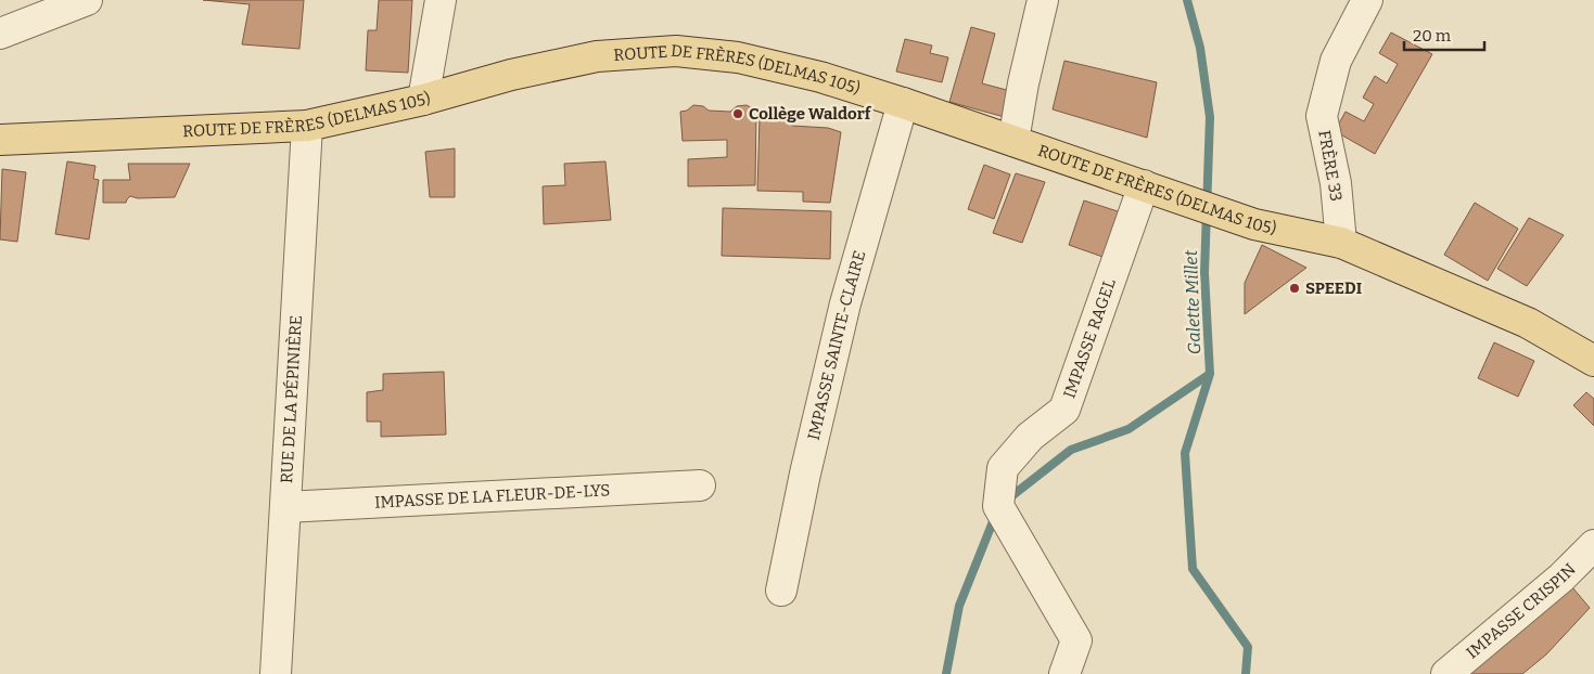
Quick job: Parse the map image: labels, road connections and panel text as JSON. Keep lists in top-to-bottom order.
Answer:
{
  "streets": {
    "main road": ["ROUTE DE FRÈRES (DELMAS 105)"],
    "street": [
      "FRÈRE 33",
      "IMPASSE RAGEL",
      "IMPASSE SAINTE-CLAIRE",
      "RUE DE LA PÉPINIÈRE",
      "IMPASSE DE LA FLEUR-DE-LYS",
      "IMPASSE CRISPIN"
    ]
  },
  "crossings": [
    ["ROUTE DE FRÈRES (DELMAS 105)", "FRÈRE 33"],
    ["ROUTE DE FRÈRES (DELMAS 105)", "IMPASSE RAGEL"],
    ["ROUTE DE FRÈRES (DELMAS 105)", "IMPASSE SAINTE-CLAIRE"],
    ["ROUTE DE FRÈRES (DELMAS 105)", "RUE DE LA PÉPINIÈRE"],
    ["RUE DE LA PÉPINIÈRE", "IMPASSE DE LA FLEUR-DE-LYS"]
  ],
  "water": ["Galette Millet"],
  "places": ["Collège Waldorf", "SPEEDI"],
  "scale_bar": "20 m"
}
